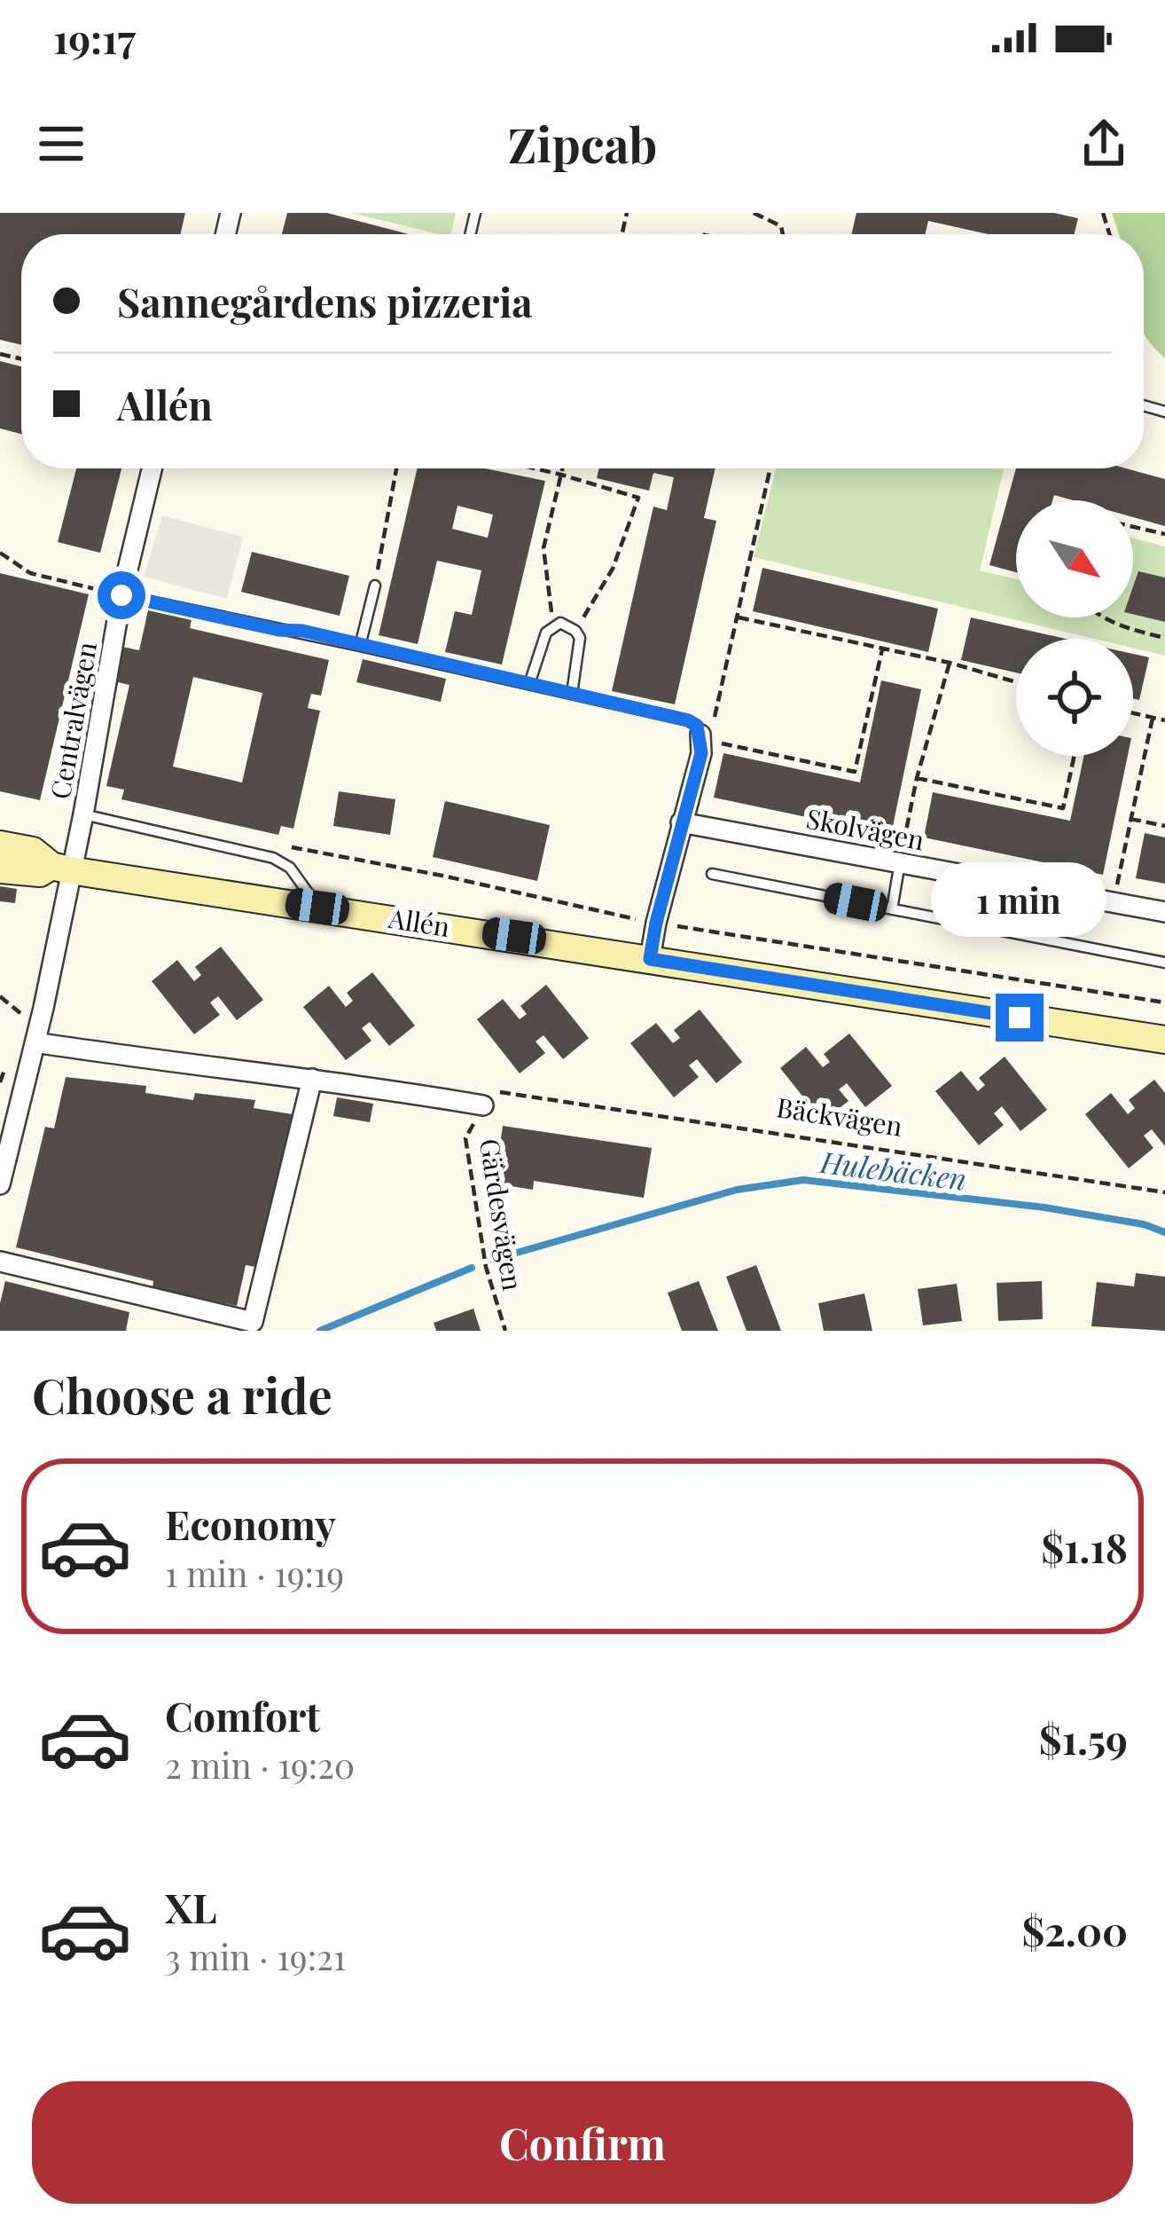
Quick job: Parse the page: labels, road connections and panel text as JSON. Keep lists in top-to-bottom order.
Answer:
{
  "streets": {
    "street": ["Centralvägen", "Skolvägen", "Allén"],
    "path": ["Bäckvägen", "Gärdesvägen"]
  },
  "crossings": [
    ["Centralvägen", "Allén"]
  ],
  "water": ["Hulebäcken"],
  "north": "bottom right",
  "page": {
    "status": "19:17",
    "header": "Zipcab",
    "banner": ["Sannegårdens pizzeria", "Allén"],
    "bubble": "1 min",
    "heading": "Choose a ride",
    "list": [
      {
        "name": "Economy",
        "note": "1 min · 19:19",
        "value": "$1.18"
      },
      {
        "name": "Comfort",
        "note": "2 min · 19:20",
        "value": "$1.59"
      },
      {
        "name": "XL",
        "note": "3 min · 19:21",
        "value": "$2.00"
      }
    ],
    "buttons": "Confirm"
  }
}
